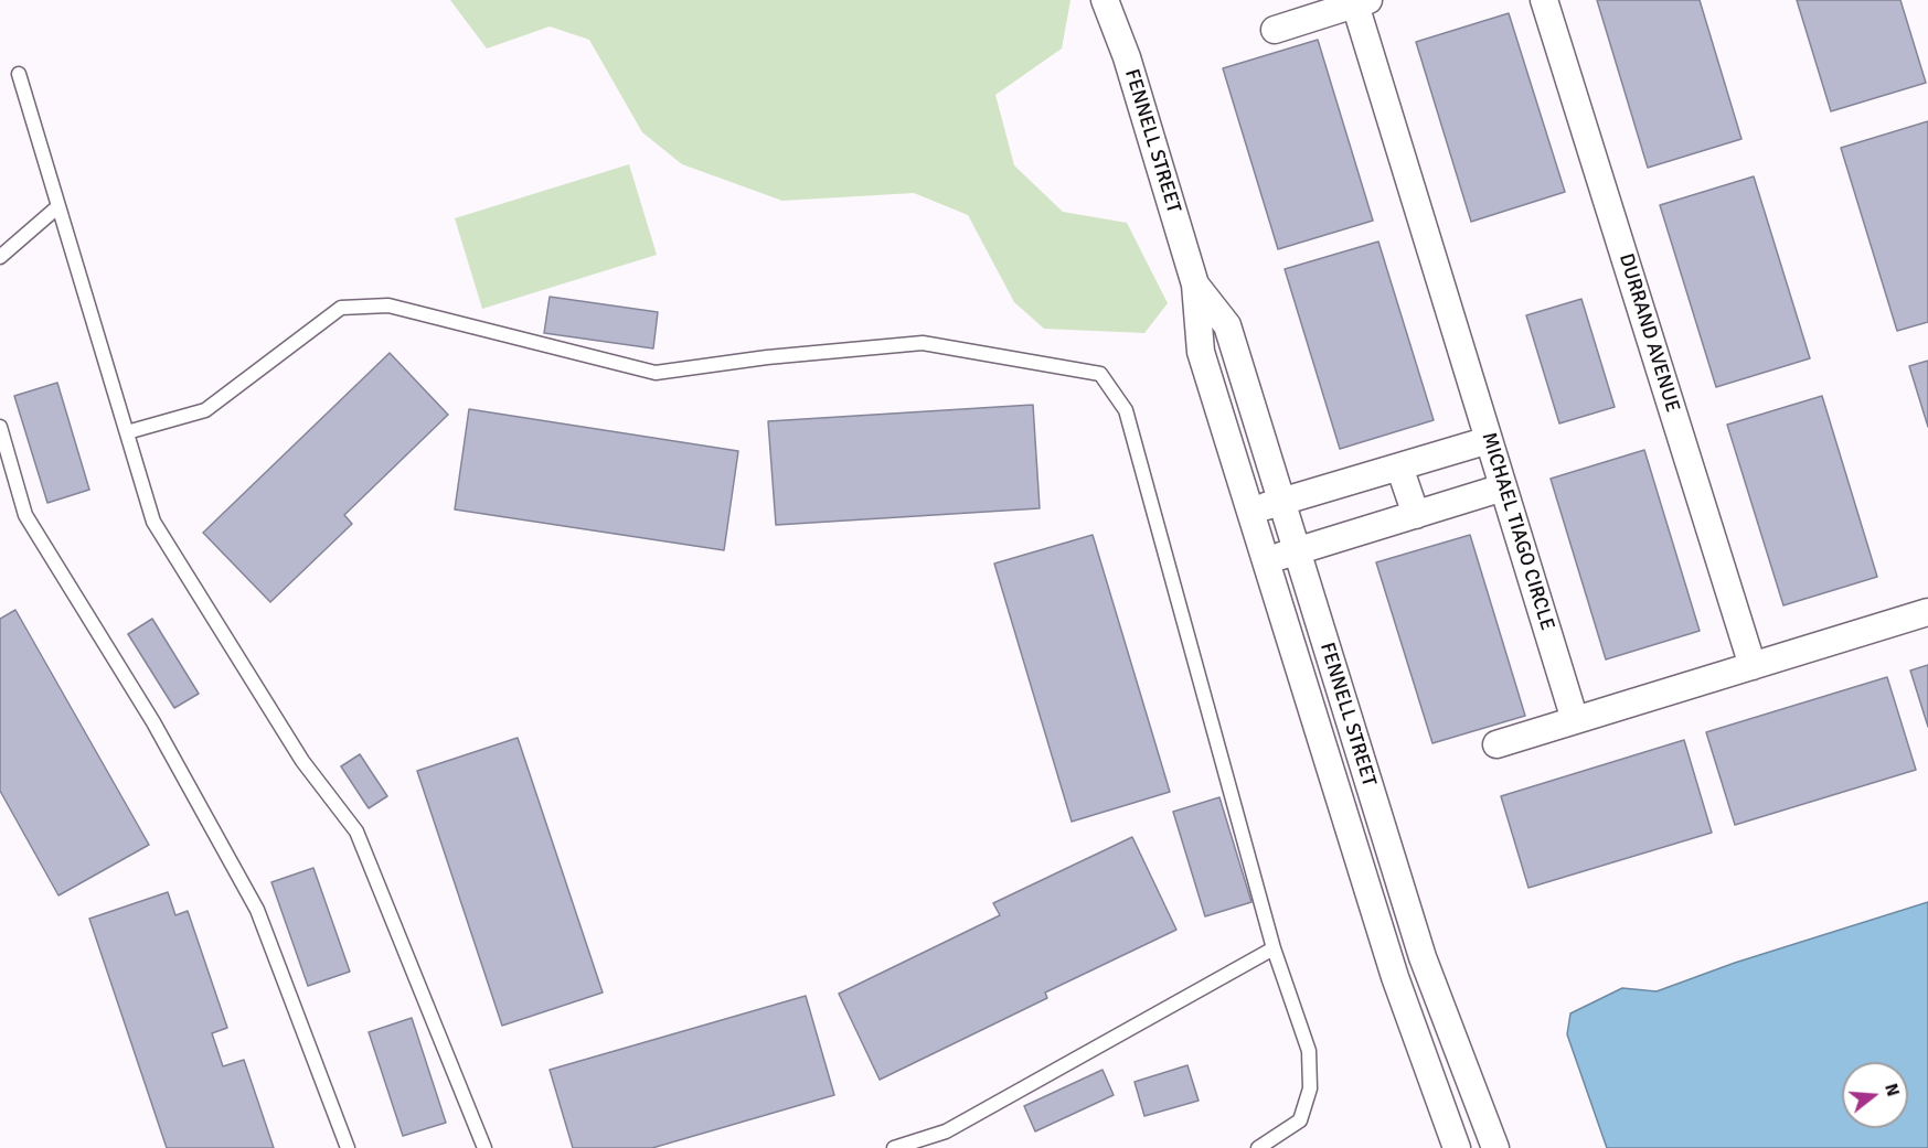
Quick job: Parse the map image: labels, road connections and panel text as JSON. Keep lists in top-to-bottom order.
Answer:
{
  "streets": {
    "street": ["FENNELL STREET", "DURRAND AVENUE", "MICHAEL TIAGO CIRCLE"]
  },
  "north": "right"
}
